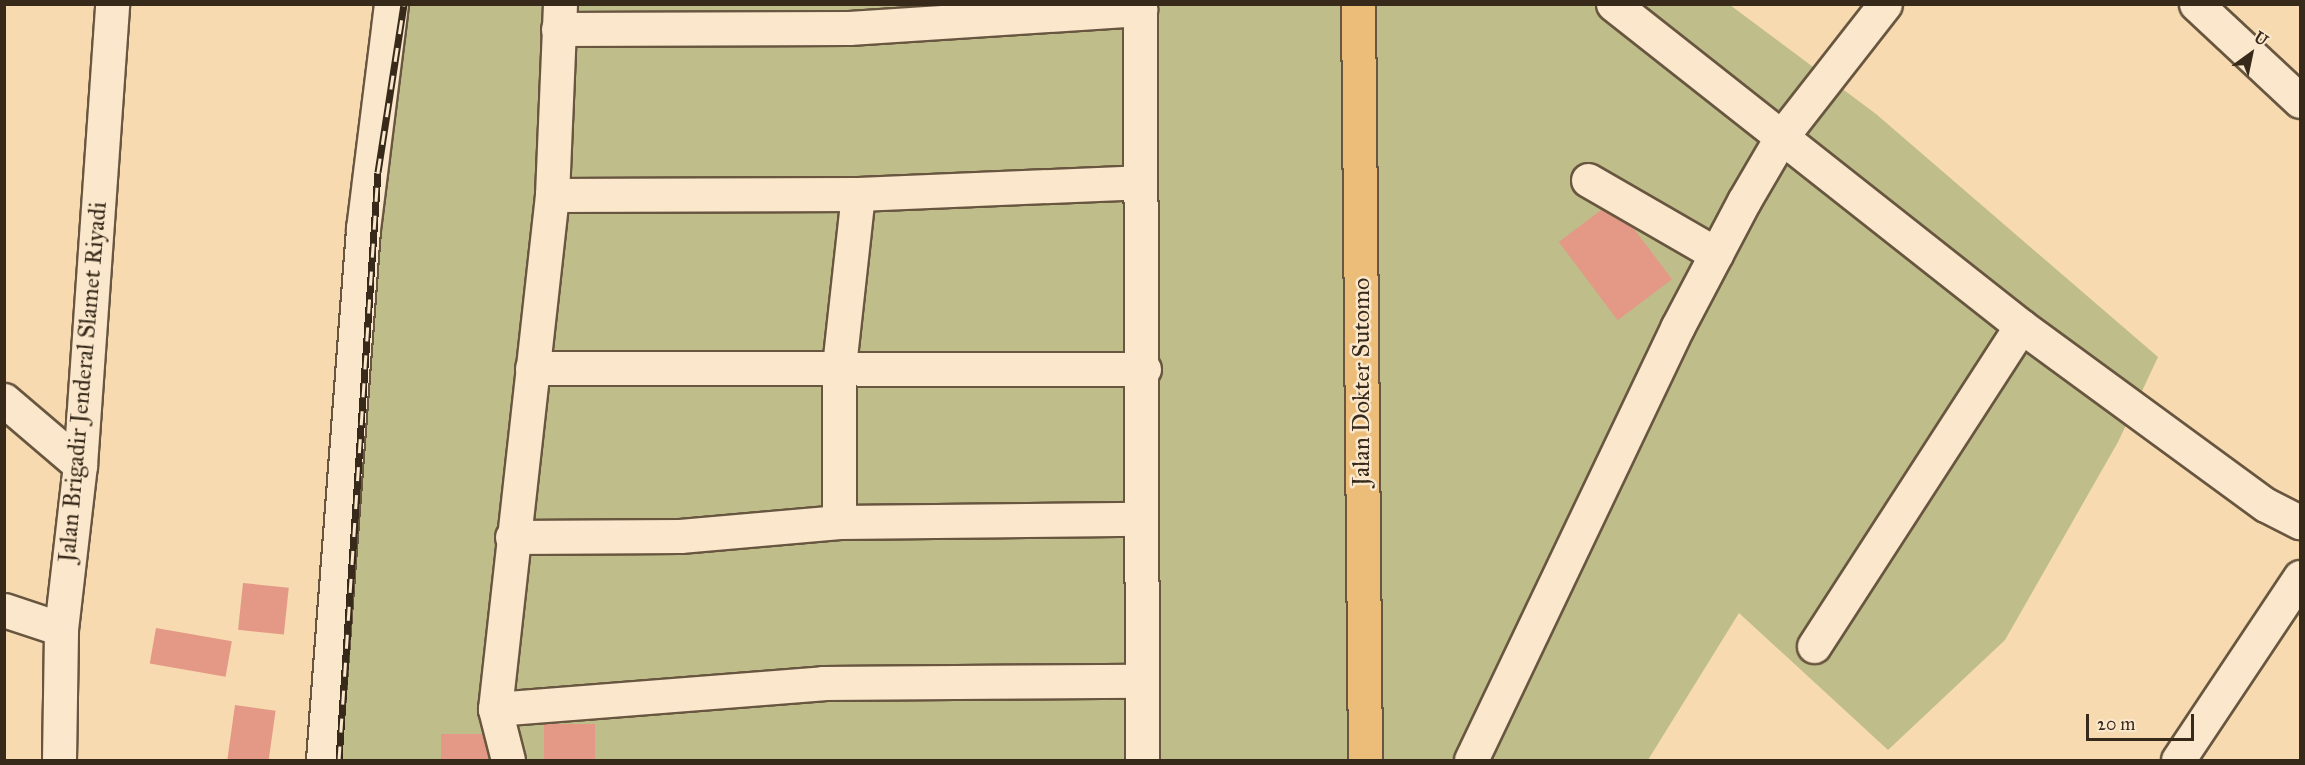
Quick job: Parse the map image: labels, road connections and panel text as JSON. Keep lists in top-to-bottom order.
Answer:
{
  "streets": {
    "main road": ["Jalan Dokter Sutomo"],
    "street": ["Jalan Brigadir Jenderal Slamet Riyadi"]
  },
  "scale_bar": "20 m",
  "north": "top right"
}
